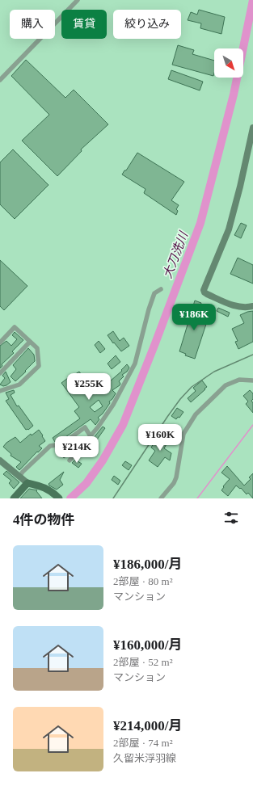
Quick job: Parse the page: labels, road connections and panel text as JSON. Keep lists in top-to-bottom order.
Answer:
{
  "water": ["大刀洗川"],
  "north": "bottom right",
  "page": {
    "chip": ["購入", "賃貸", "絞り込み"],
    "price": [
      "¥186K",
      "¥255K",
      "¥160K",
      "¥214K"
    ],
    "heading": "4件の物件",
    "list": [
      {
        "name": "¥186,000/月",
        "note": "2部屋 · 80 m² · マンション"
      },
      {
        "name": "¥160,000/月",
        "note": "2部屋 · 52 m² · マンション"
      },
      {
        "name": "¥214,000/月",
        "note": "2部屋 · 74 m² · 久留米浮羽線"
      }
    ]
  }
}
